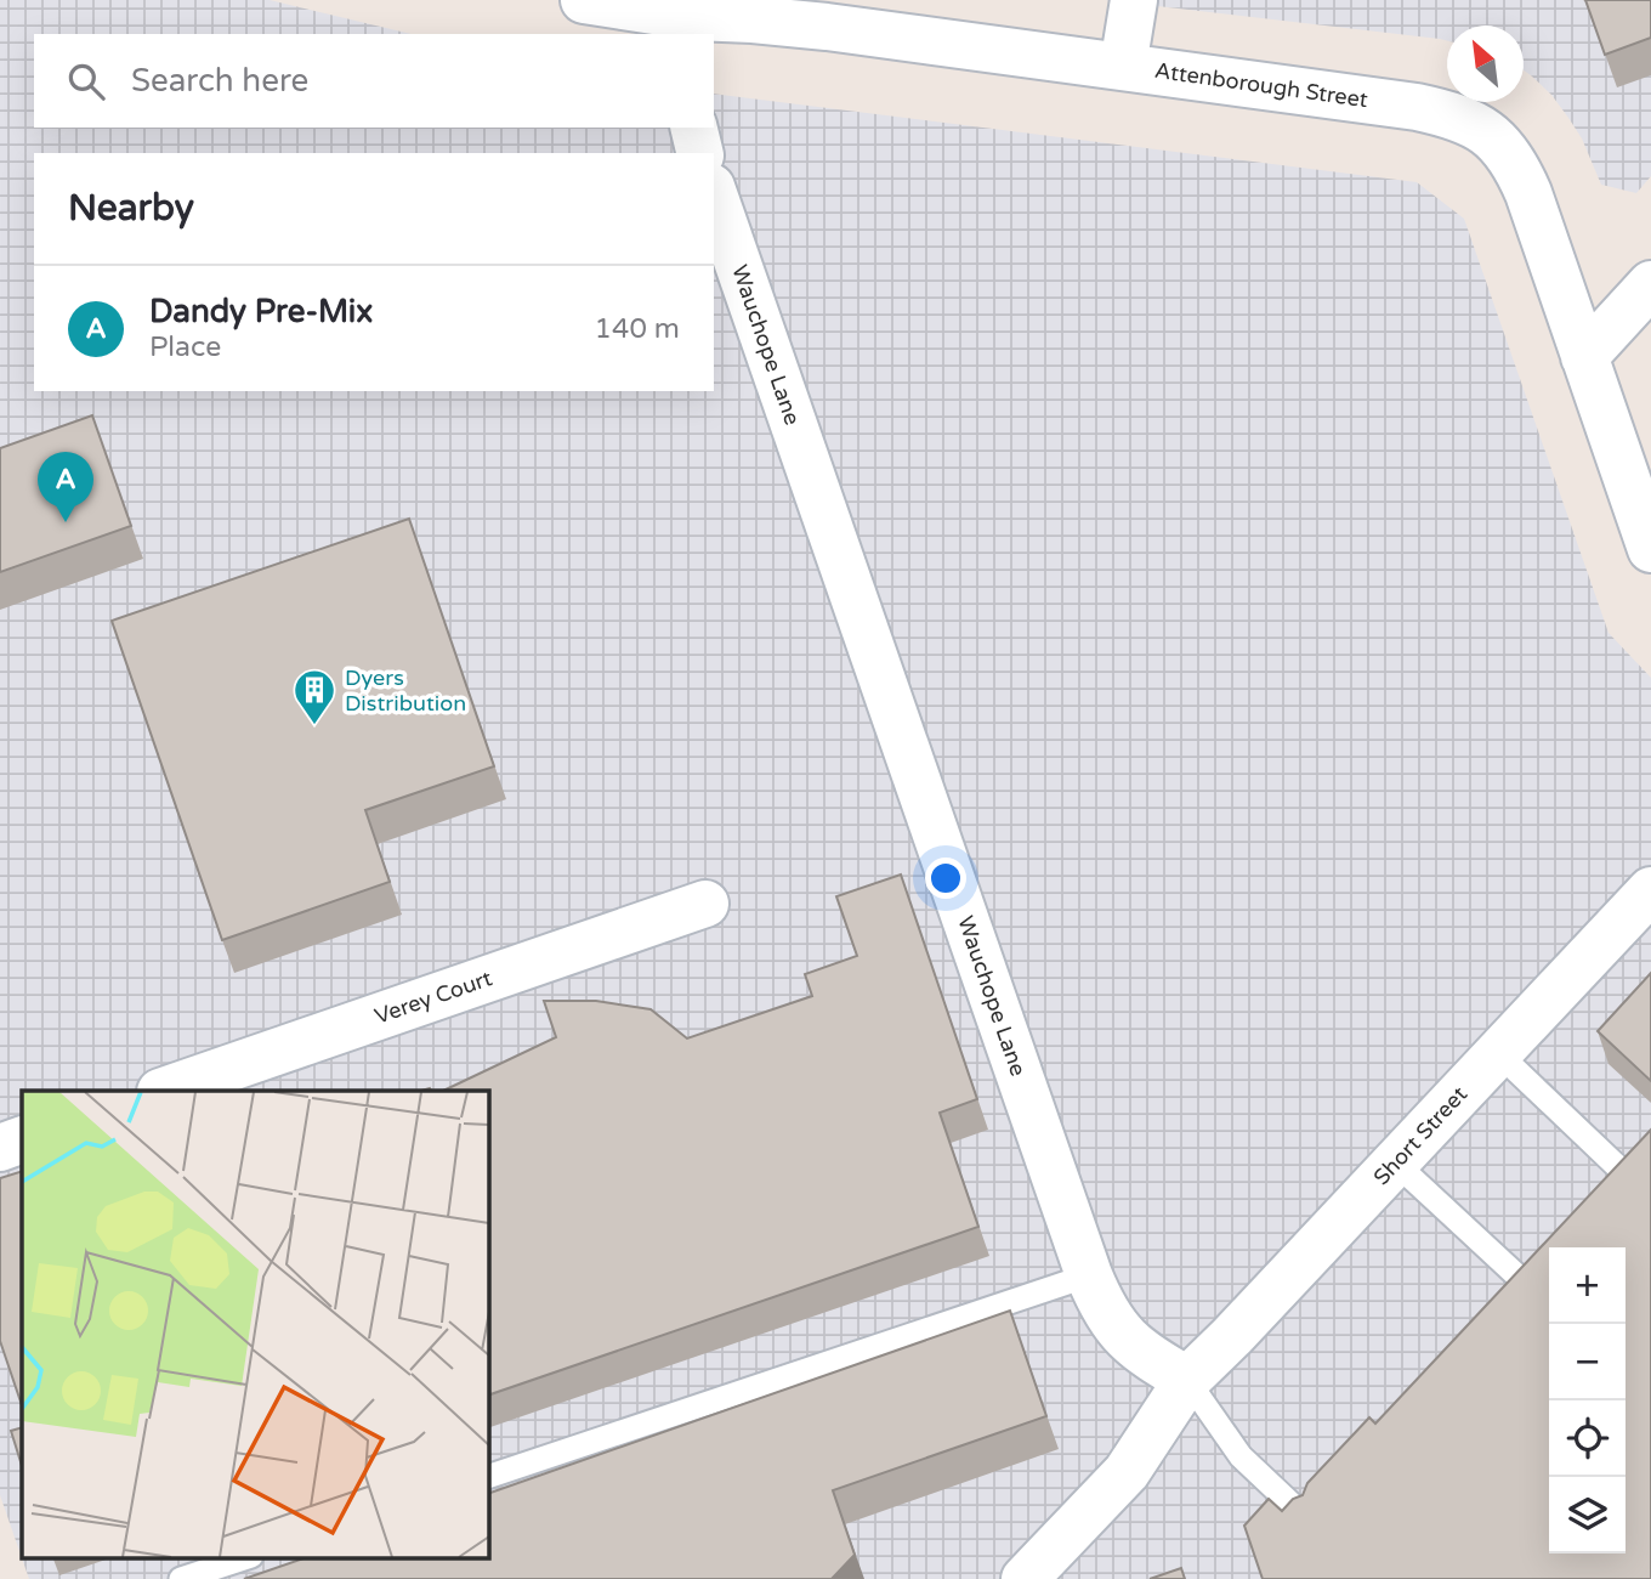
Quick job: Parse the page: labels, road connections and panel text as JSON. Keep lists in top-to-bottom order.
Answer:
{
  "streets": {
    "street": [
      "Attenborough Street",
      "Wauchope Lane",
      "Verey Court",
      "Short Street"
    ]
  },
  "crossings": [
    ["Wauchope Lane", "Short Street"]
  ],
  "places": {
    "building": ["Dyers Distribution"]
  },
  "north": "top left",
  "page": {
    "search": "Search here",
    "heading": "Nearby",
    "list": [
      {
        "mark": "A",
        "name": "Dandy Pre-Mix",
        "note": "Place",
        "value": "140 m"
      }
    ],
    "pins": "A",
    "map_buttons": ["+", "−"]
  }
}
